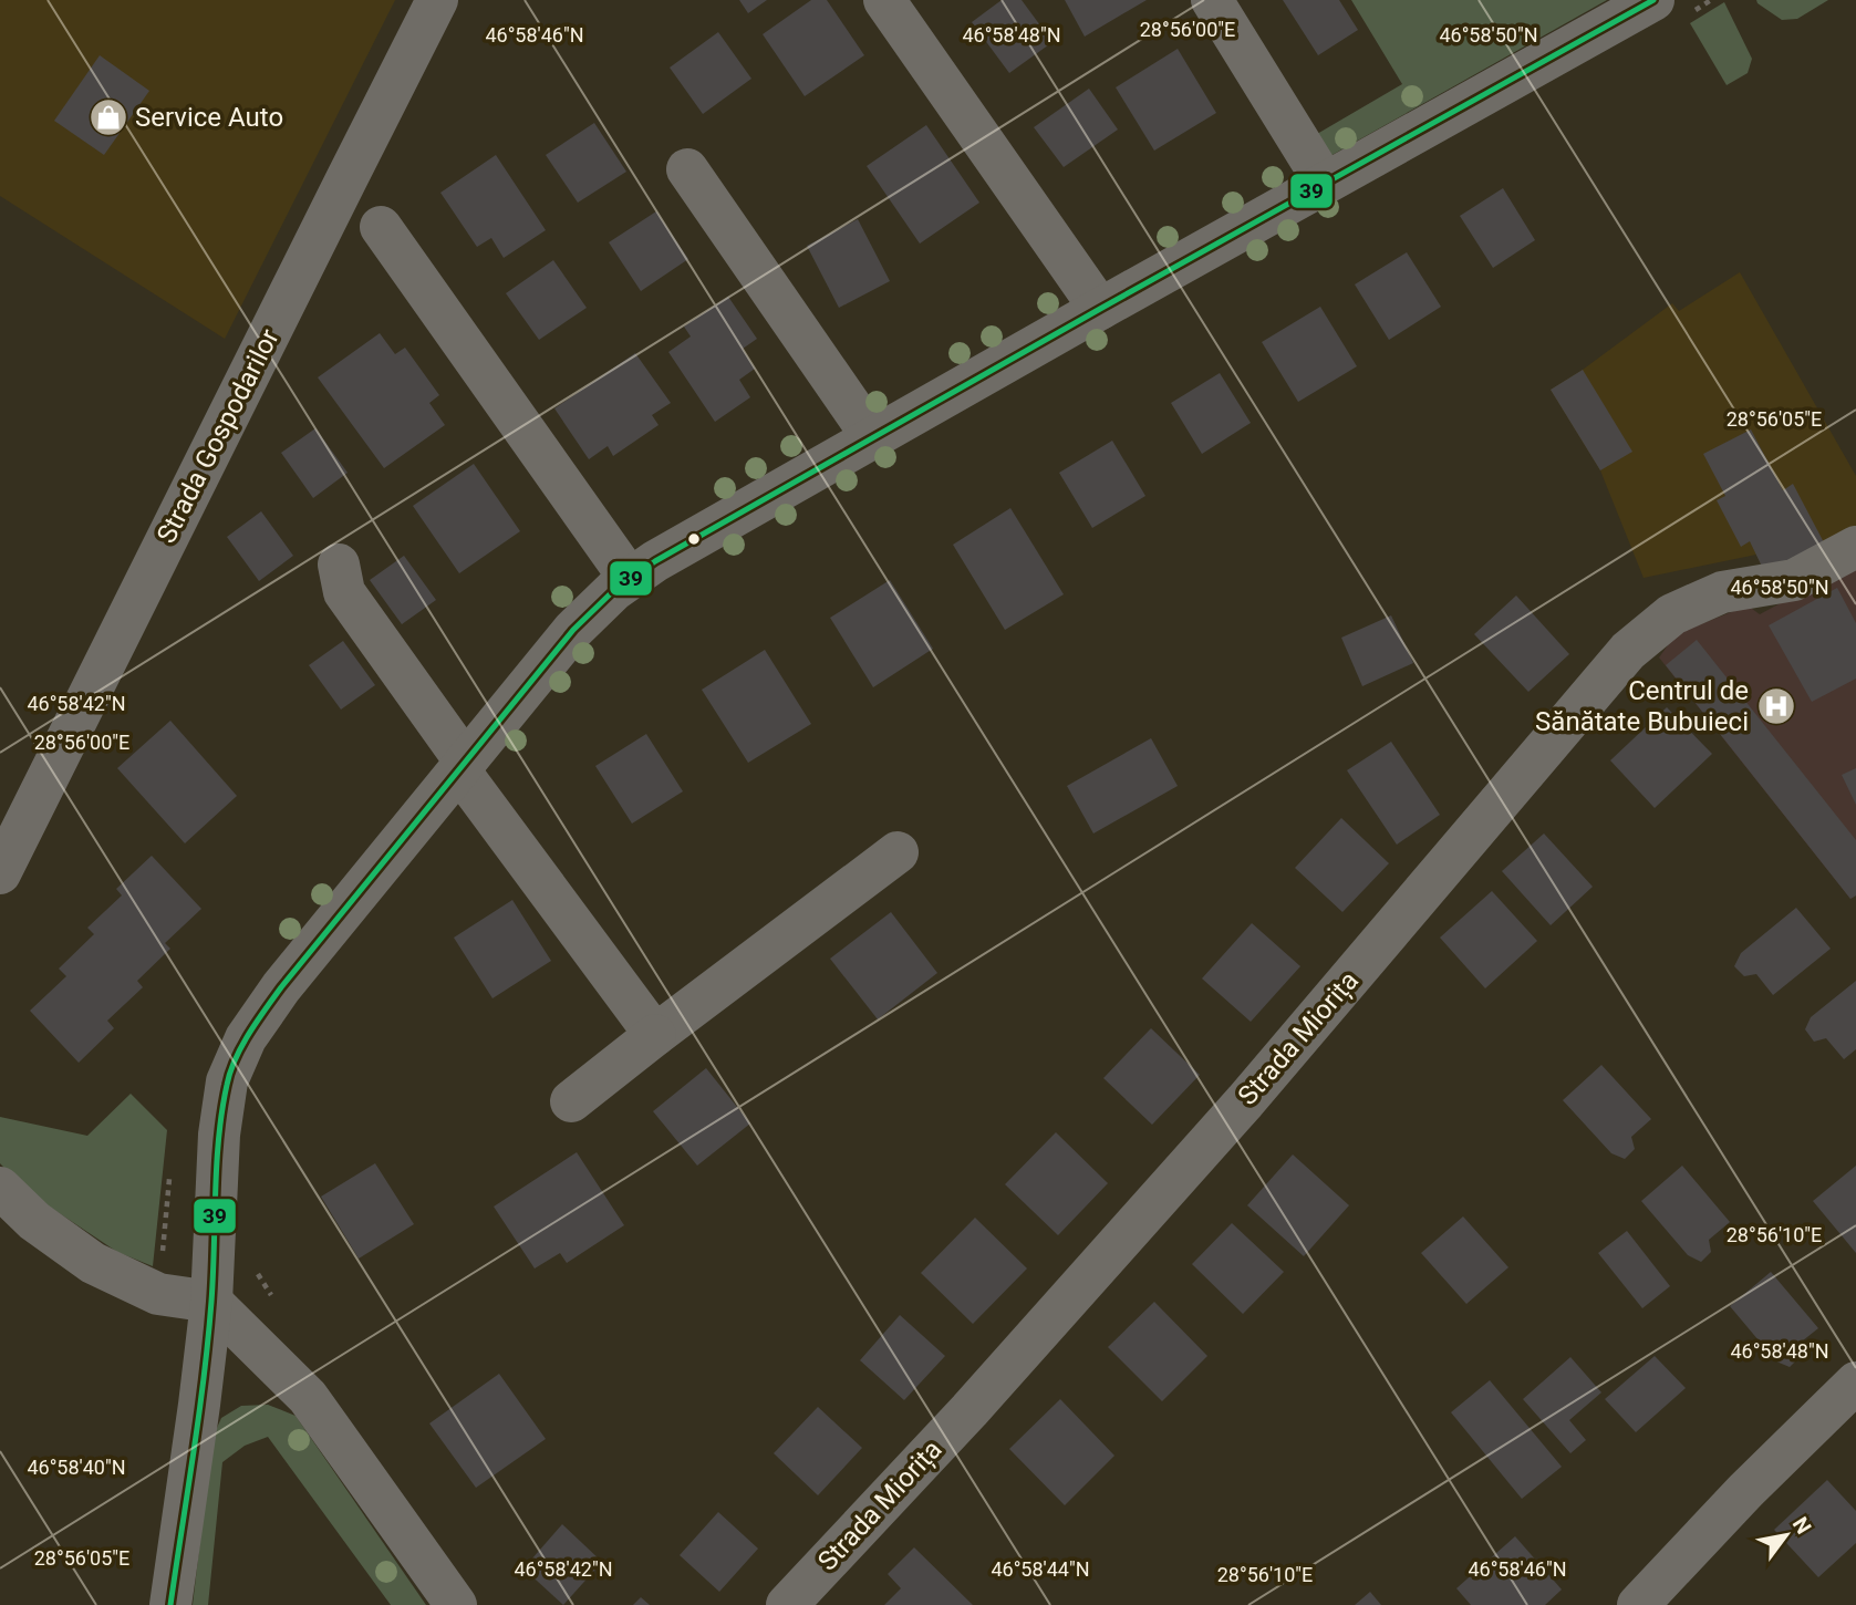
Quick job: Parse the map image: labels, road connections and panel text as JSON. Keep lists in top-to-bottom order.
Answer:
{
  "streets": {
    "street": ["Strada Gospodarilor", "Strada Miorița"]
  },
  "places": {
    "shop": ["Service Auto"],
    "hospital": ["Centrul de Sănătate Bubuieci"]
  },
  "lines": ["transit line 39"],
  "north": "top right",
  "coordinates": [
    "28°56'00\"E",
    "46°58'46\"N",
    "46°58'48\"N",
    "46°58'50\"N",
    "28°56'05\"E",
    "46°58'42\"N",
    "28°56'10\"E",
    "46°58'40\"N",
    "46°58'44\"N"
  ]
}
